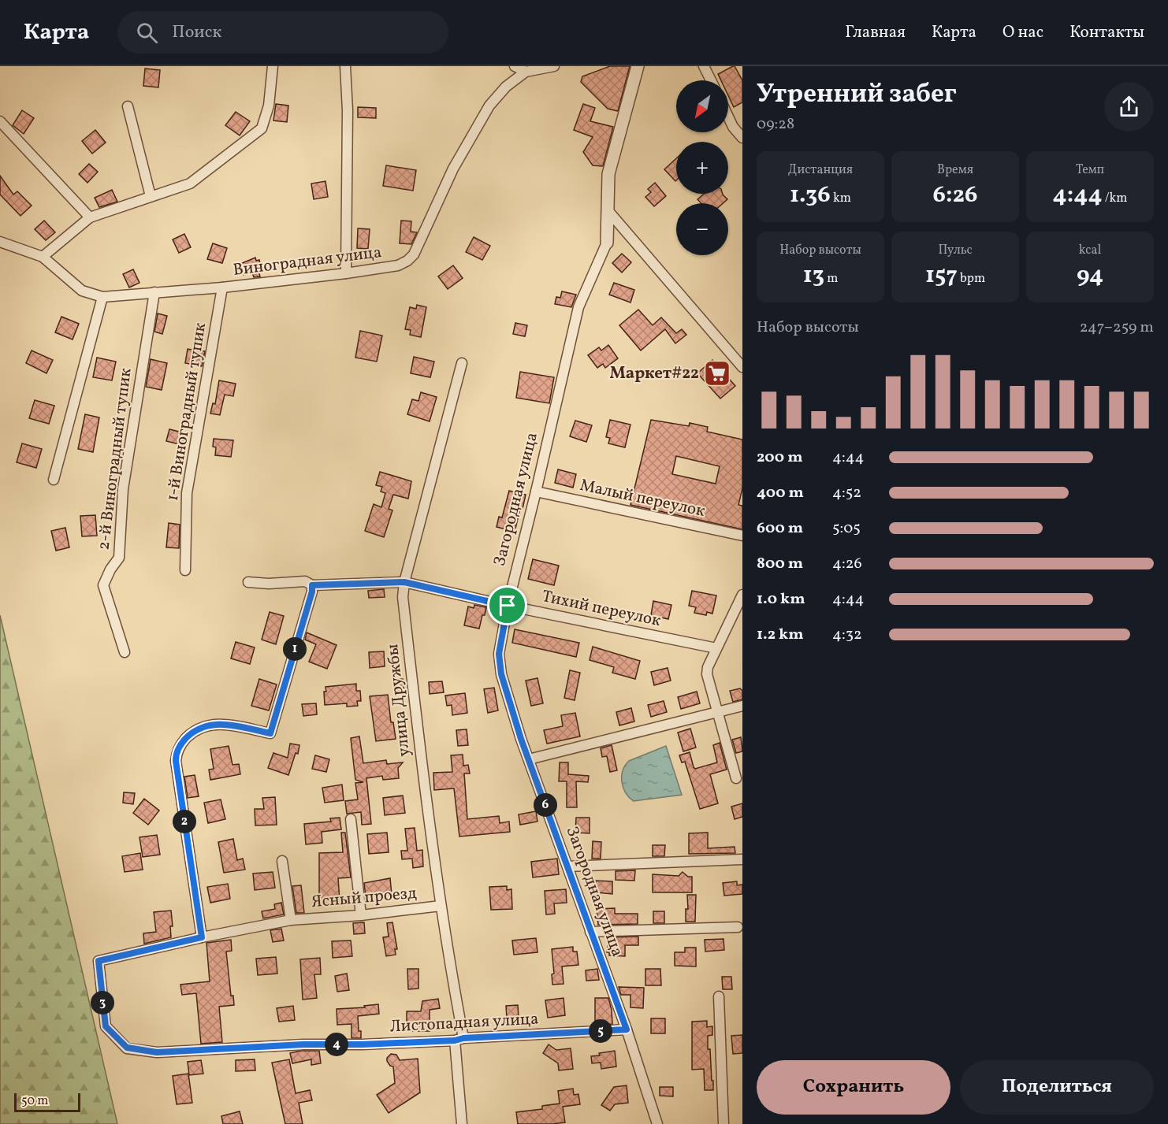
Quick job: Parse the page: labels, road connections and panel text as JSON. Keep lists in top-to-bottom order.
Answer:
{
  "streets": {
    "street": [
      "Виноградная улица",
      "1-й Виноградный тупик",
      "2-й Виноградный тупик",
      "Малый переулок",
      "Загородная улица",
      "Тихий переулок",
      "улица Дружбы",
      "Ясный проезд",
      "Листопадная улица"
    ]
  },
  "crossings": [
    ["Виноградная улица", "1-й Виноградный тупик"],
    ["Виноградная улица", "2-й Виноградный тупик"],
    ["Малый переулок", "Загородная улица"],
    ["Загородная улица", "Тихий переулок"],
    ["Загородная улица", "Листопадная улица"],
    ["Тихий переулок", "улица Дружбы"],
    ["улица Дружбы", "Ясный проезд"],
    ["улица Дружбы", "Листопадная улица"],
    ["Ясный проезд", "Листопадная улица"]
  ],
  "places": {
    "supermarket": ["Маркет#22"]
  },
  "scale_bar": "50 m",
  "north": "bottom left",
  "page": {
    "header": "Карта",
    "search": "Поиск",
    "nav": [
      "Главная",
      "Карта",
      "О нас",
      "Контакты"
    ],
    "heading": ["Утренний забег", "09:28"],
    "map_buttons": ["+", "−"],
    "stats": [
      ["Дистанция", "1.36 km"],
      ["Время", "6:26"],
      ["Темп", "4:44 /km"],
      ["Набор высоты", "13 m"],
      ["Пульс", "157 bpm"],
      ["kcal", "94"]
    ],
    "chart": ["Набор высоты", "247–259 m"],
    "list": [
      {
        "name": "200 m",
        "note": "4:44"
      },
      {
        "name": "400 m",
        "note": "4:52"
      },
      {
        "name": "600 m",
        "note": "5:05"
      },
      {
        "name": "800 m",
        "note": "4:26"
      },
      {
        "name": "1.0 km",
        "note": "4:44"
      },
      {
        "name": "1.2 km",
        "note": "4:32"
      }
    ],
    "pins": [
      "1",
      "6",
      "2",
      "3",
      "5",
      "4"
    ],
    "buttons": ["Сохранить", "Поделиться"],
    "scale": "50 m"
  }
}
